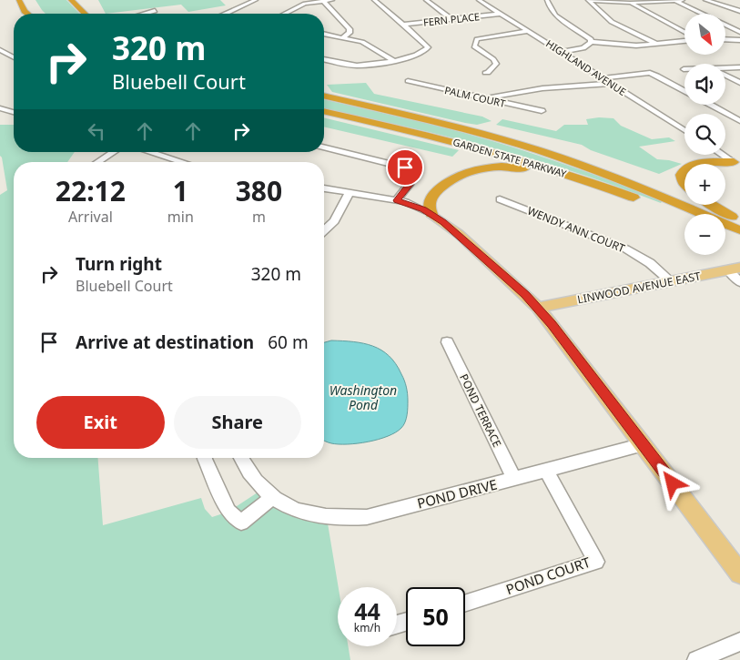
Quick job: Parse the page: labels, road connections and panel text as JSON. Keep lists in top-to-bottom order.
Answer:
{
  "streets": {
    "highway": ["GARDEN STATE PARKWAY"],
    "main road": ["LINWOOD AVENUE EAST"],
    "street": [
      "FERN PLACE",
      "HIGHLAND AVENUE",
      "PALM COURT",
      "WENDY ANN COURT",
      "POND TERRACE",
      "POND DRIVE",
      "POND COURT"
    ]
  },
  "crossings": [
    ["FERN PLACE", "HIGHLAND AVENUE"],
    ["WENDY ANN COURT", "LINWOOD AVENUE EAST"],
    ["POND TERRACE", "POND DRIVE"],
    ["POND DRIVE", "POND COURT"]
  ],
  "water": ["Washington Pond"],
  "north": "bottom right",
  "page": {
    "map_buttons": ["+", "−"],
    "turn": ["320 m", "Bluebell Court"],
    "eta": [
      "22:12",
      "Arrival",
      "1",
      "min",
      "380",
      "m"
    ],
    "list": [
      {
        "name": "Turn right",
        "note": "Bluebell Court",
        "value": "320 m"
      },
      {
        "name": "Arrive at destination",
        "value": "60 m"
      }
    ],
    "buttons": ["Exit", "Share"],
    "speed": "44 km/h",
    "limit": "50"
  }
}
